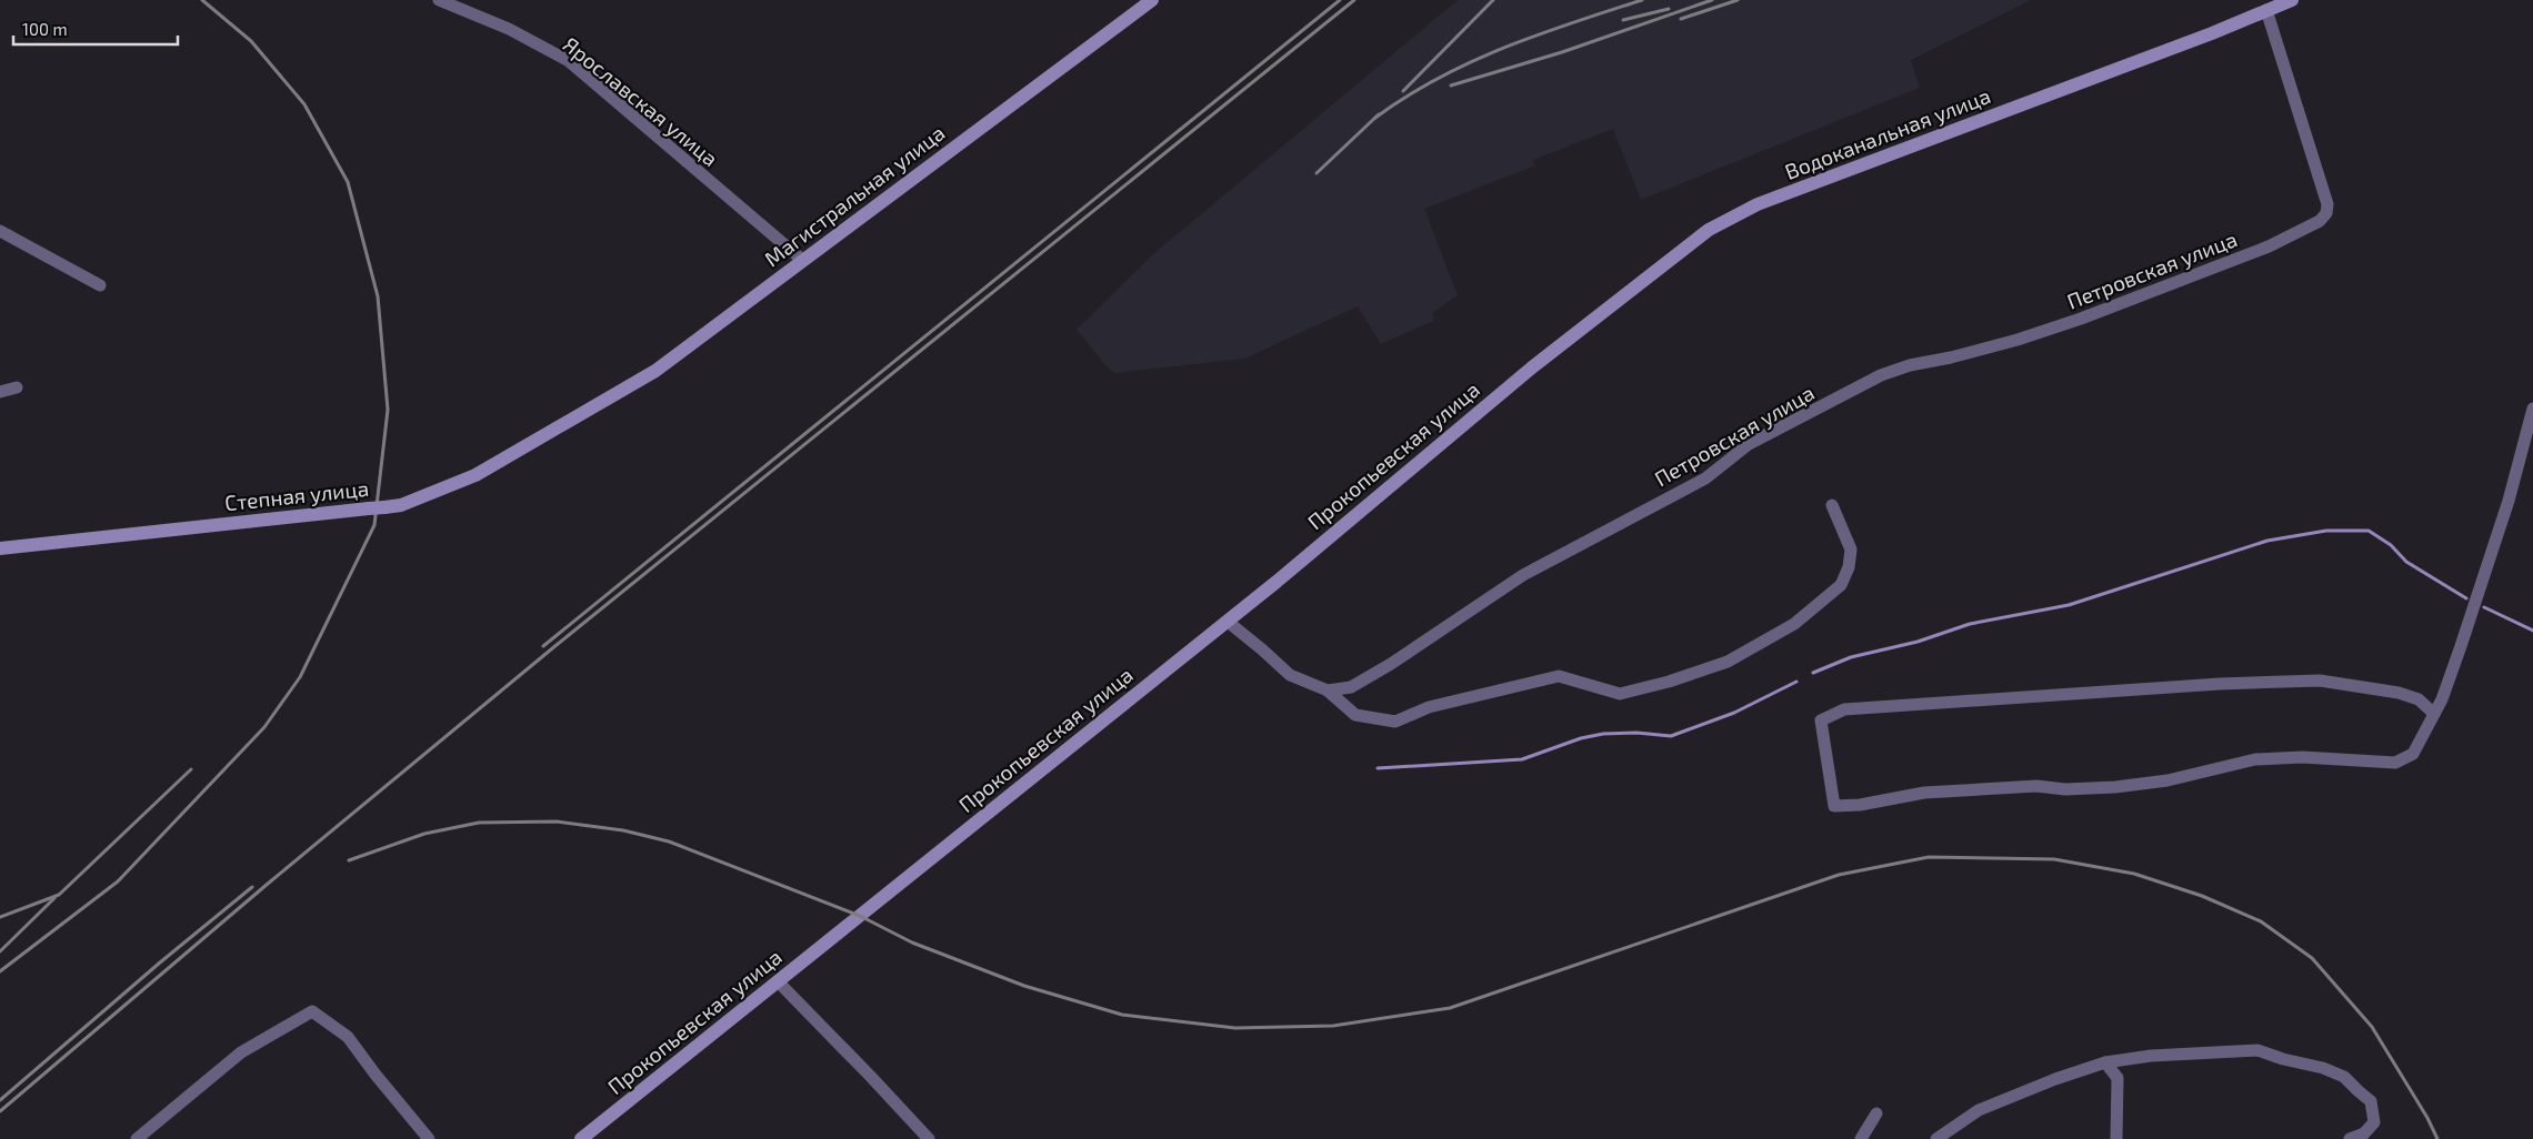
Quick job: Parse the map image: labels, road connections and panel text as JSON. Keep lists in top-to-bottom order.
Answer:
{
  "streets": {
    "main road": [
      "Водоканальная улица",
      "Магистральная улица",
      "Прокопьевская улица",
      "Степная улица"
    ],
    "street": ["Ярославская улица", "Петровская улица"]
  },
  "crossings": [
    ["Ярославская улица", "Магистральная улица"],
    ["Водоканальная улица", "Петровская улица"],
    ["Водоканальная улица", "Прокопьевская улица"],
    ["Магистральная улица", "Степная улица"]
  ],
  "scale_bar": "100 m"
}
